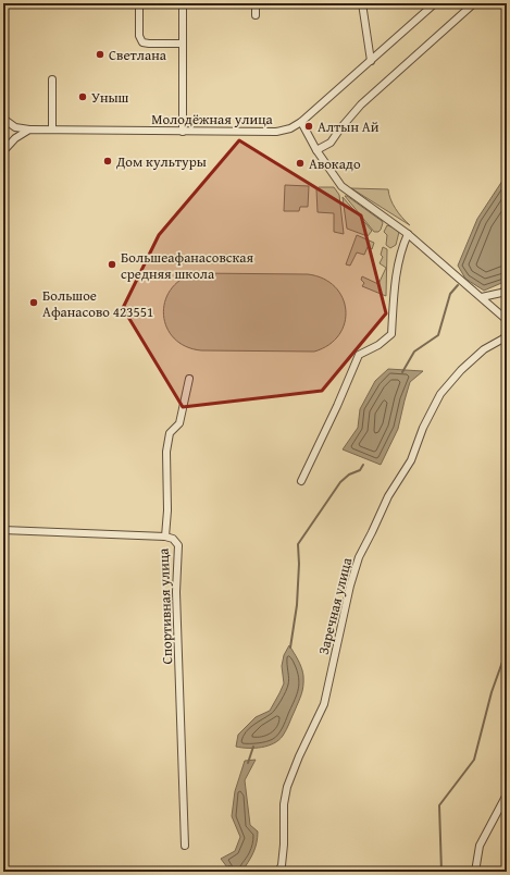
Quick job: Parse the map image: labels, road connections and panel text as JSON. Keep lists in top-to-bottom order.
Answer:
{
  "streets": {
    "street": ["Молодёжная улица", "Спортивная улица", "Заречная улица"]
  },
  "places": [
    "Светлана",
    "Уныш",
    "Алтын Ай",
    "Дом культуры",
    "Авокадо",
    "Большеафанасовская средняя школа",
    "Большое Афанасово 423551"
  ]
}
